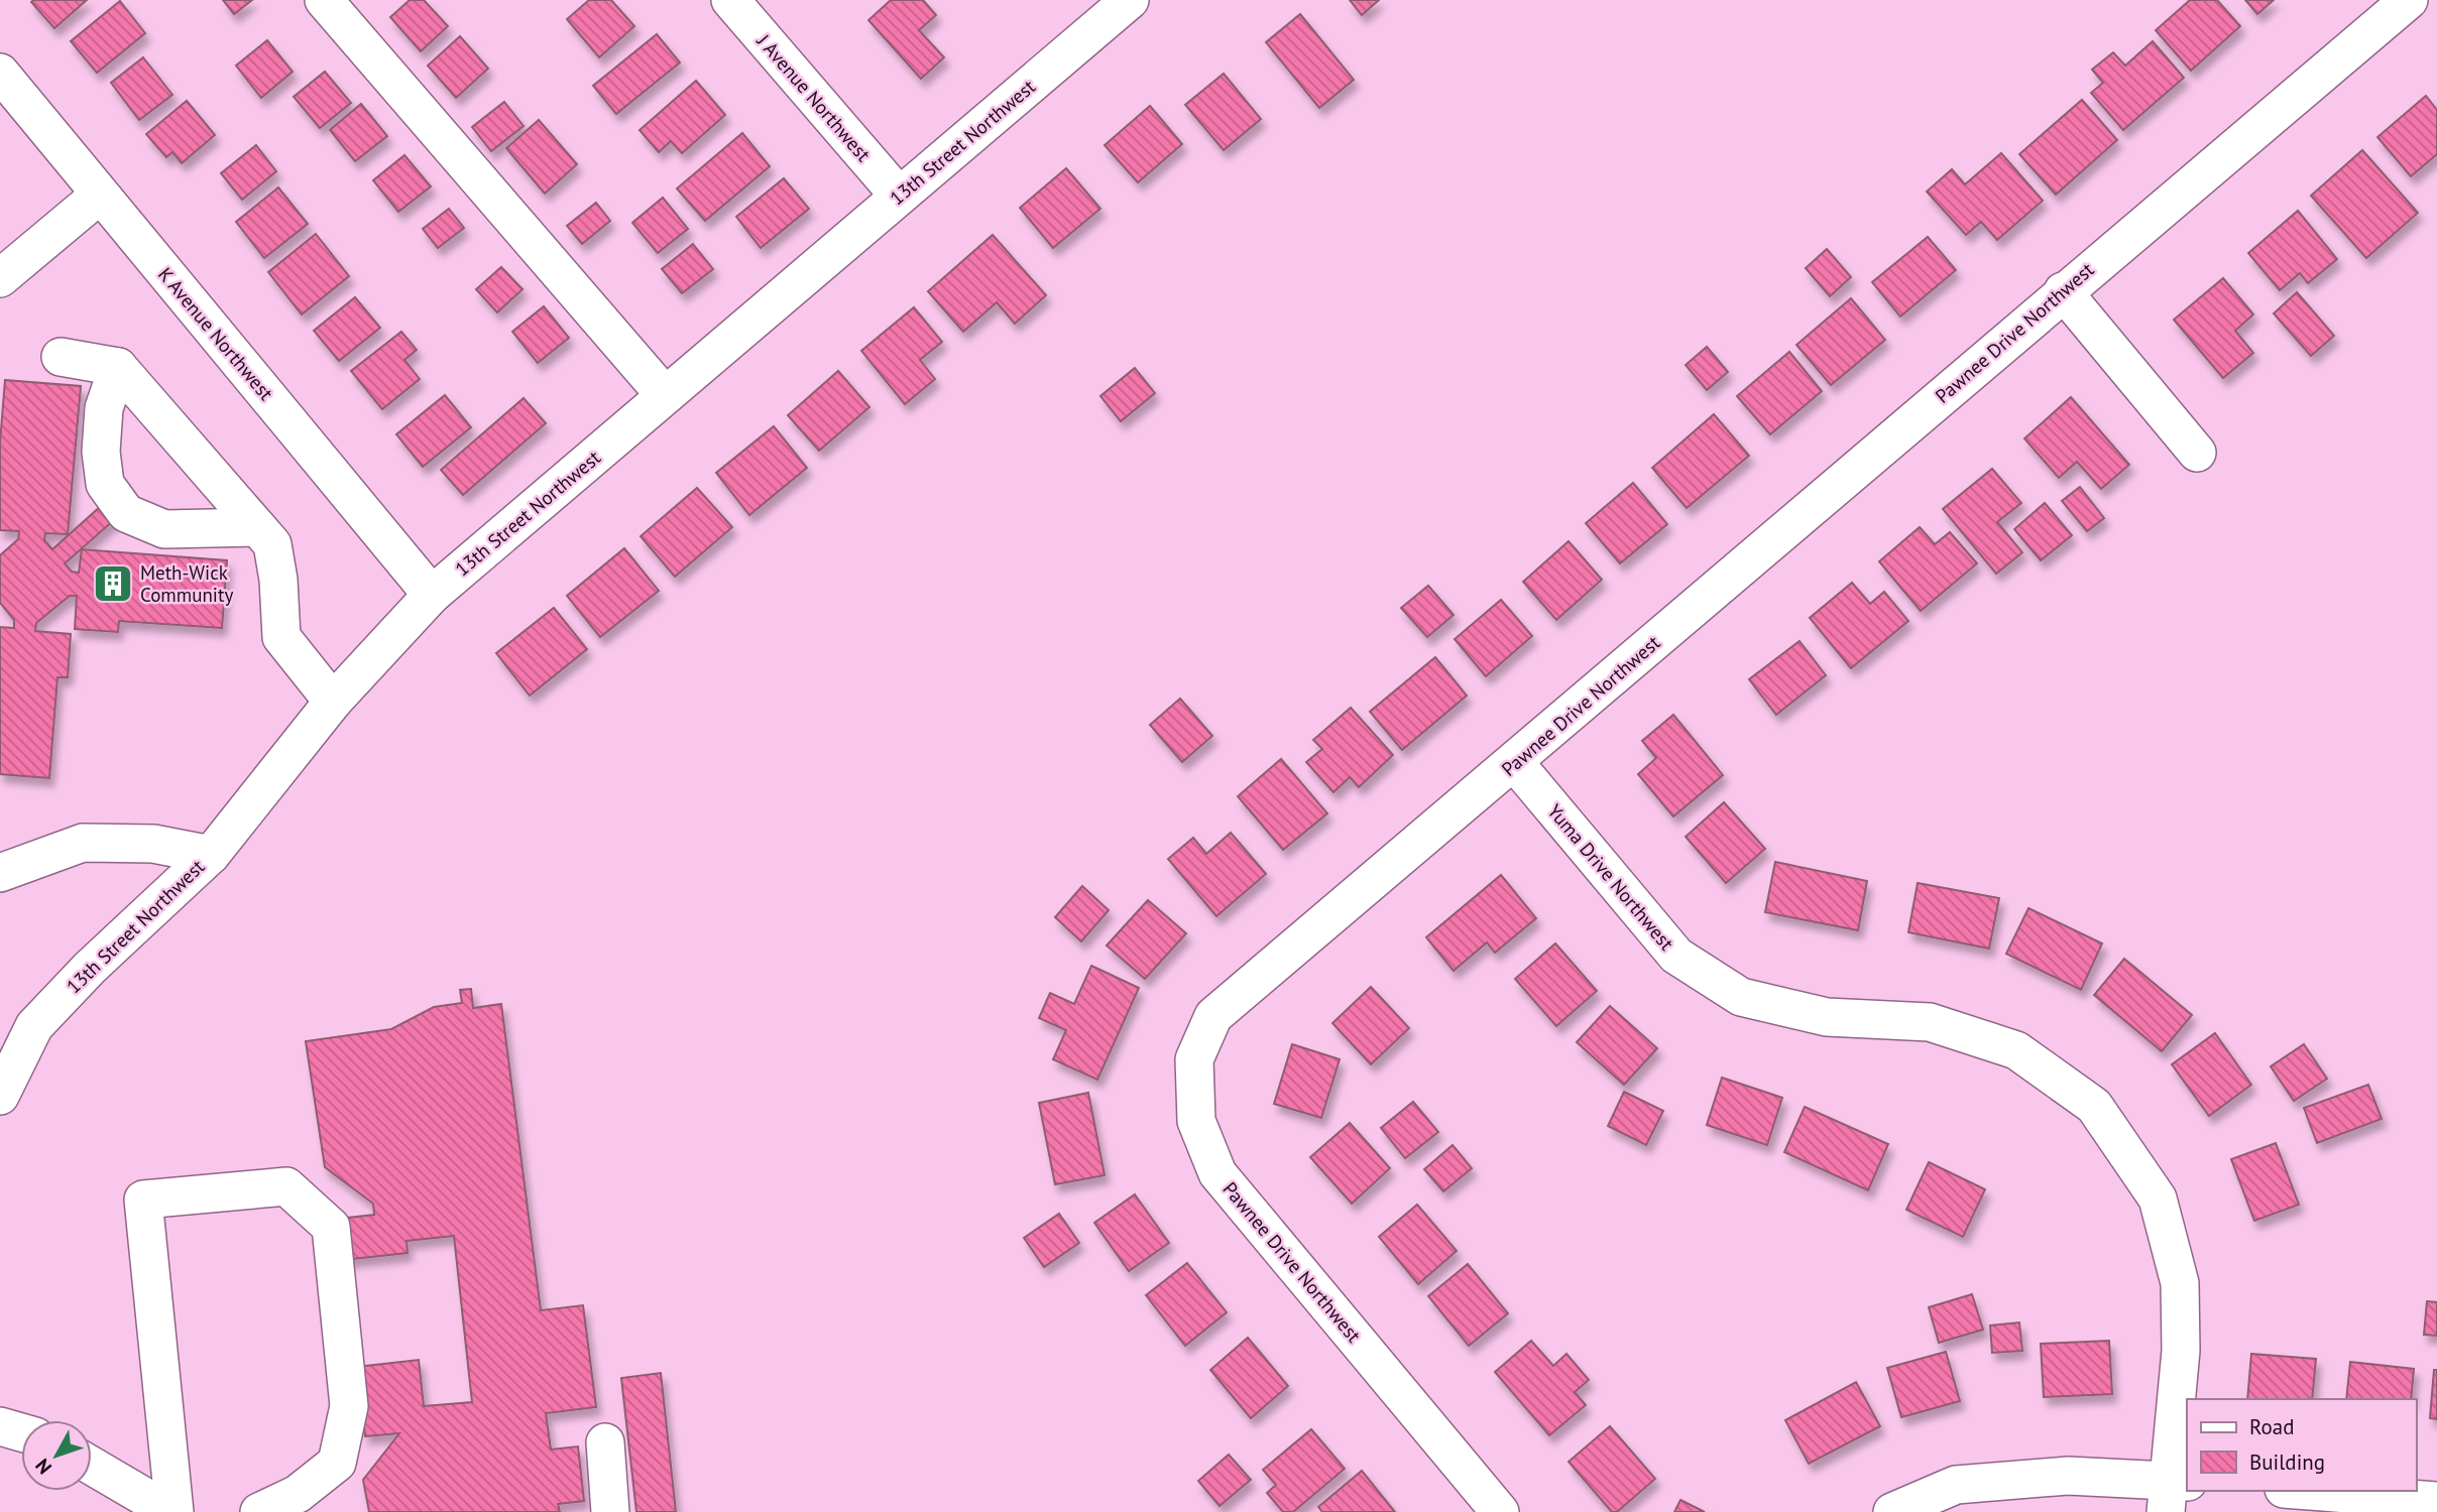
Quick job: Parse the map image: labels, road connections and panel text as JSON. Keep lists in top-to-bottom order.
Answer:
{
  "streets": {
    "street": [
      "J Avenue Northwest",
      "13th Street Northwest",
      "Pawnee Drive Northwest",
      "K Avenue Northwest",
      "Yuma Drive Northwest"
    ]
  },
  "crossings": [
    ["J Avenue Northwest", "13th Street Northwest"],
    ["13th Street Northwest", "K Avenue Northwest"],
    ["Pawnee Drive Northwest", "Yuma Drive Northwest"]
  ],
  "places": {
    "building": ["Meth-Wick Community"]
  },
  "legend": ["Road", "Building"],
  "north": "bottom left"
}
